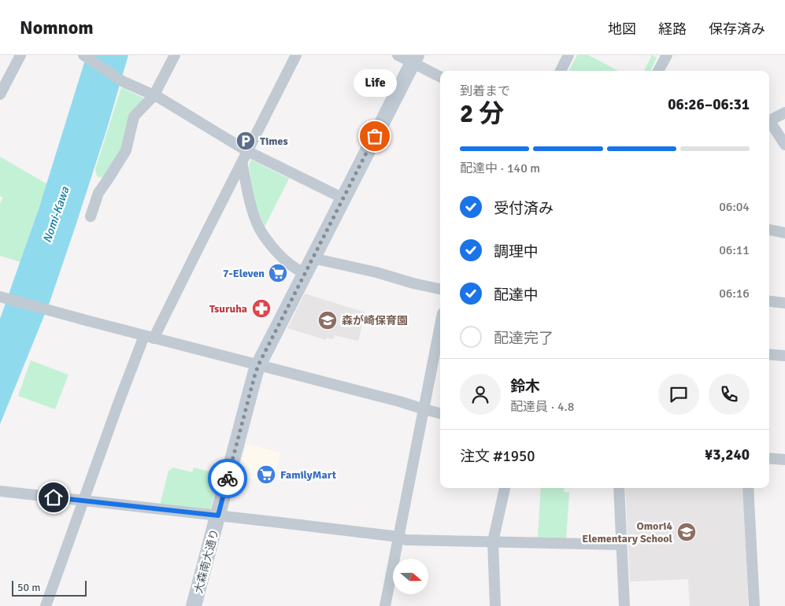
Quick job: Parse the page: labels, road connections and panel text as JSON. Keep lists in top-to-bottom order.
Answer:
{
  "streets": {
    "street": ["大森南大通り"]
  },
  "water": ["Nomi-Kawa"],
  "places": {
    "other": ["Life"],
    "parking": ["Times"],
    "supermarket": ["7-Eleven", "FamilyMart"],
    "pharmacy": ["Tsuruha"],
    "school or university": ["森が崎保育園", "Omori4 Elementary School"]
  },
  "scale_bar": "50 m",
  "north": "right",
  "page": {
    "header": "Nomnom",
    "nav": ["地図", "経路", "保存済み"],
    "bubble": "Life",
    "heading": ["2 分", "到着まで", "06:26–06:31"],
    "panel": [
      "鈴木",
      "配達員 · 4.8",
      "注文 #1950",
      "¥3,240"
    ],
    "bar": "配達中 · 140 m",
    "list": [
      ["受付済み", "06:04"],
      ["調理中", "06:11"],
      ["配達中", "06:16"],
      "配達完了"
    ],
    "scale": "50 m"
  }
}
